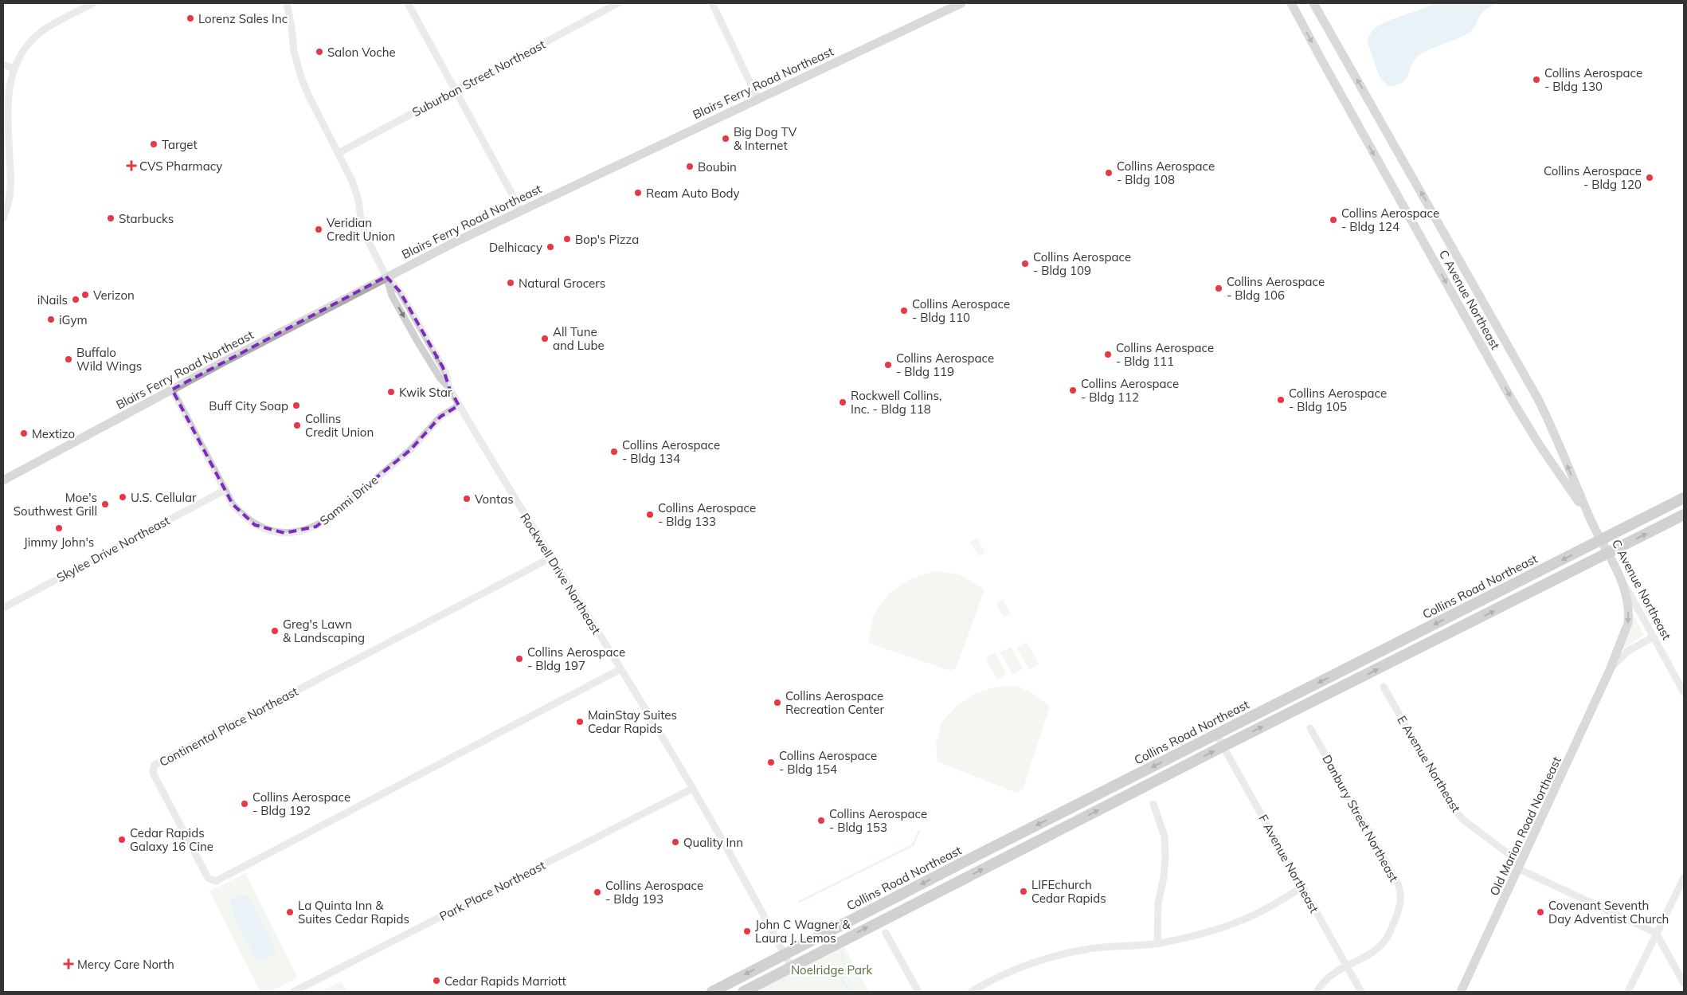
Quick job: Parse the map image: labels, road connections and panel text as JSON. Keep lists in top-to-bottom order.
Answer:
{
  "streets": {
    "highway": ["Collins Road Northeast"],
    "main road": ["Blairs Ferry Road Northeast", "C Avenue Northeast", "Old Marion Road Northeast"],
    "street": [
      "Suburban Street Northeast",
      "Sammi Drive",
      "Skylee Drive Northeast",
      "Rockwell Drive Northeast",
      "Continental Place Northeast",
      "E Avenue Northeast",
      "Danbury Street Northeast",
      "F Avenue Northeast",
      "Park Place Northeast"
    ]
  },
  "crossings": [
    ["Suburban Street Northeast", "Rockwell Drive Northeast"],
    ["Blairs Ferry Road Northeast", "Sammi Drive"],
    ["Blairs Ferry Road Northeast", "Rockwell Drive Northeast"],
    ["C Avenue Northeast", "Collins Road Northeast"],
    ["C Avenue Northeast", "Old Marion Road Northeast"],
    ["Sammi Drive", "Skylee Drive Northeast"],
    ["Sammi Drive", "Rockwell Drive Northeast"],
    ["Rockwell Drive Northeast", "Collins Road Northeast"],
    ["Rockwell Drive Northeast", "Continental Place Northeast"],
    ["Rockwell Drive Northeast", "Park Place Northeast"],
    ["Collins Road Northeast", "F Avenue Northeast"],
    ["E Avenue Northeast", "Old Marion Road Northeast"],
    ["Danbury Street Northeast", "F Avenue Northeast"]
  ],
  "parks": ["Noelridge Park"],
  "places": {
    "other": [
      "Lorenz Sales Inc",
      "Salon Voche",
      "Collins Aerospace - Bldg 130",
      "Big Dog TV & Internet",
      "Target",
      "Boubin",
      "Collins Aerospace - Bldg 108",
      "Collins Aerospace - Bldg 120",
      "Ream Auto Body",
      "Starbucks",
      "Collins Aerospace - Bldg 124",
      "Veridian Credit Union",
      "Bop's Pizza",
      "Delhicacy",
      "Collins Aerospace - Bldg 109",
      "Natural Grocers",
      "Collins Aerospace - Bldg 106",
      "Verizon",
      "iNails",
      "Collins Aerospace - Bldg 110",
      "iGym",
      "All Tune and Lube",
      "Collins Aerospace - Bldg 111",
      "Buffalo Wild Wings",
      "Collins Aerospace - Bldg 119",
      "Collins Aerospace - Bldg 112",
      "Kwik Star",
      "Collins Aerospace - Bldg 105",
      "Rockwell Collins, Inc. - Bldg 118",
      "Buff City Soap",
      "Collins Credit Union",
      "Mextizo",
      "Collins Aerospace - Bldg 134",
      "U.S. Cellular",
      "Vontas",
      "Moe's Southwest Grill",
      "Collins Aerospace - Bldg 133",
      "Jimmy John's",
      "Greg's Lawn & Landscaping",
      "Collins Aerospace - Bldg 197",
      "Collins Aerospace Recreation Center",
      "MainStay Suites Cedar Rapids",
      "Collins Aerospace - Bldg 154",
      "Collins Aerospace - Bldg 192",
      "Collins Aerospace - Bldg 153",
      "Cedar Rapids Galaxy 16 Cine",
      "Quality Inn",
      "LIFEchurch Cedar Rapids",
      "Collins Aerospace - Bldg 193",
      "La Quinta Inn & Suites Cedar Rapids",
      "Covenant Seventh Day Adventist Church",
      "John C Wagner & Laura J. Lemos",
      "Cedar Rapids Marriott"
    ],
    "health": ["CVS Pharmacy", "Mercy Care North"]
  }
}
